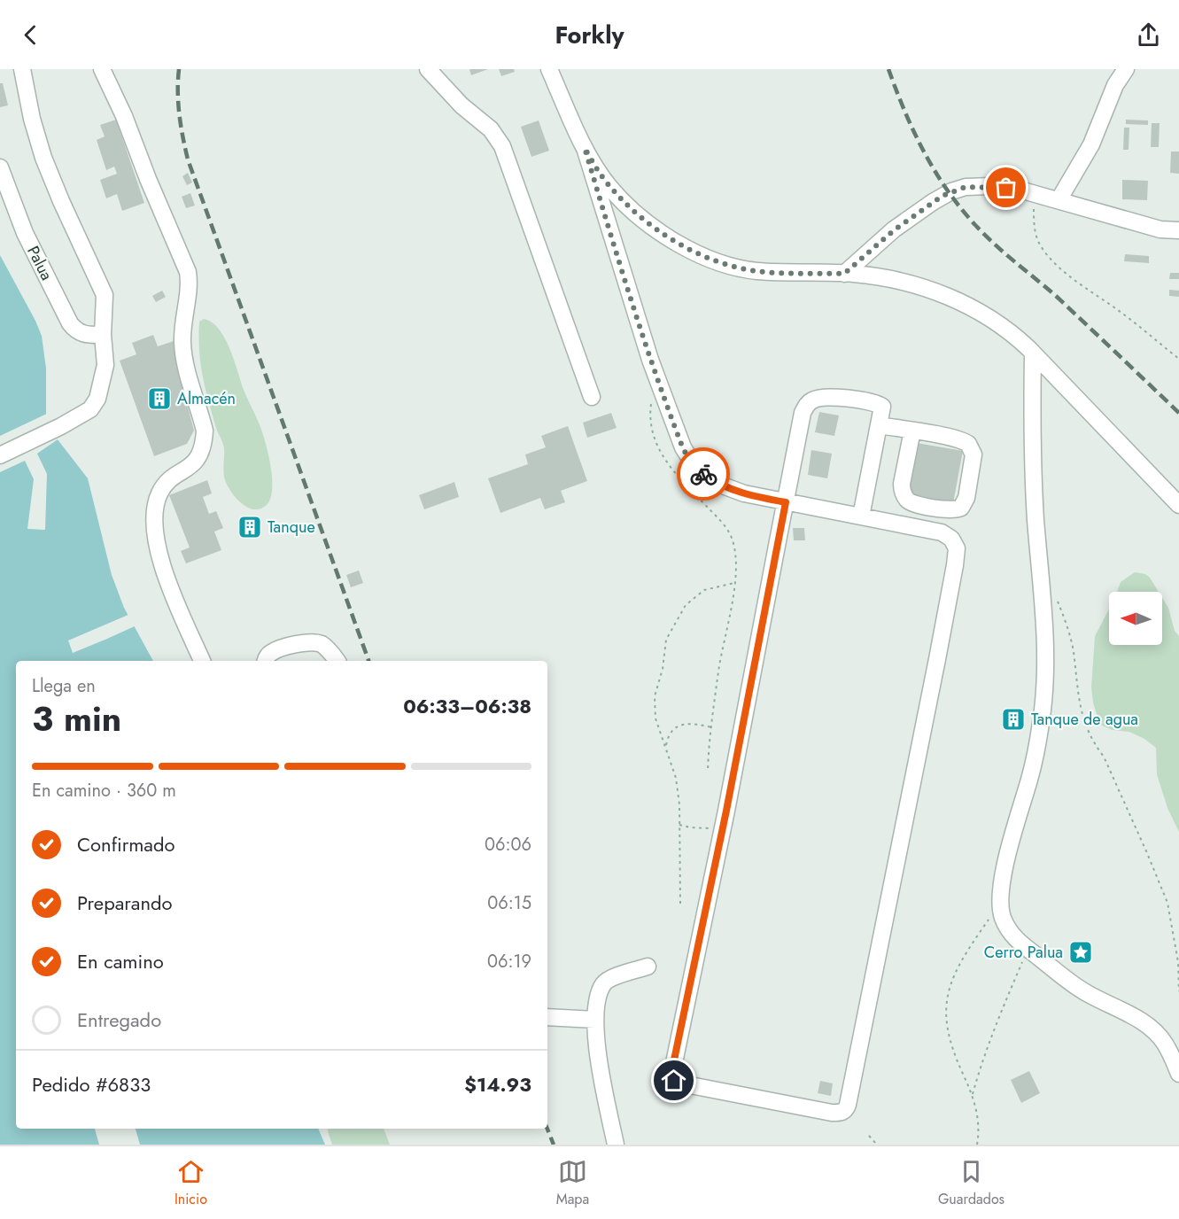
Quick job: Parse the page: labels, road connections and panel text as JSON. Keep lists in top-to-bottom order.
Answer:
{
  "streets": {
    "street": ["Palua"]
  },
  "places": {
    "building": ["Almacén", "Tanque", "Tanque de agua"],
    "place": ["Cerro Palua"]
  },
  "north": "left",
  "page": {
    "header": "Forkly",
    "heading": ["3 min", "Llega en", "06:33–06:38"],
    "panel": ["Pedido #6833", "$14.93"],
    "bar": "En camino · 360 m",
    "list": [
      ["Confirmado", "06:06"],
      ["Preparando", "06:15"],
      ["En camino", "06:19"],
      "Entregado"
    ],
    "tabs": ["Inicio", "Mapa", "Guardados"]
  }
}
